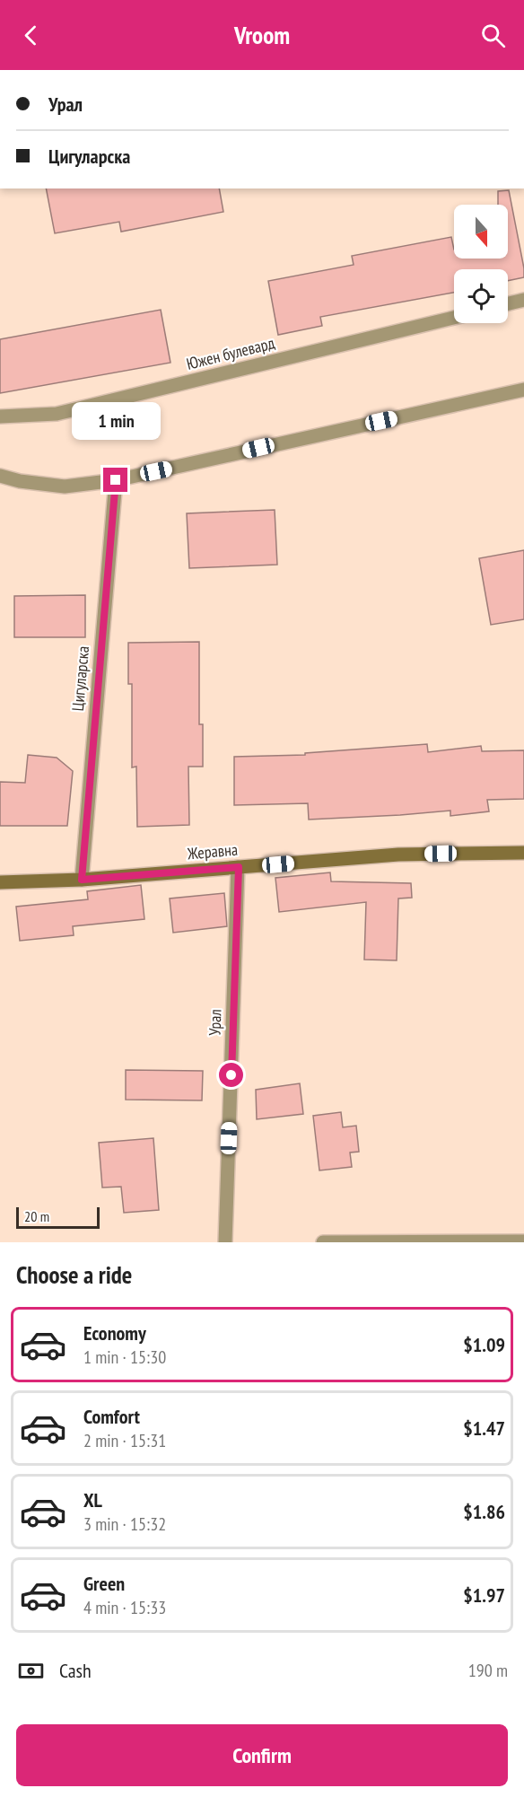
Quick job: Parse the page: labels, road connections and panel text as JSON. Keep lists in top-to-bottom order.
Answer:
{
  "streets": {
    "street": [
      "Южен булевард",
      "Цигуларска",
      "Жеравна",
      "Урал"
    ]
  },
  "crossings": [
    ["Цигуларска", "Жеравна"],
    ["Жеравна", "Урал"]
  ],
  "scale_bar": "20 m",
  "north": "bottom",
  "page": {
    "header": "Vroom",
    "banner": ["Урал", "Цигуларска"],
    "bubble": "1 min",
    "scale": "20 m",
    "heading": "Choose a ride",
    "list": [
      {
        "name": "Economy",
        "note": "1 min · 15:30",
        "value": "$1.09"
      },
      {
        "name": "Comfort",
        "note": "2 min · 15:31",
        "value": "$1.47"
      },
      {
        "name": "XL",
        "note": "3 min · 15:32",
        "value": "$1.86"
      },
      {
        "name": "Green",
        "note": "4 min · 15:33",
        "value": "$1.97"
      }
    ],
    "pay": ["Cash", "190 m"],
    "buttons": "Confirm"
  }
}
